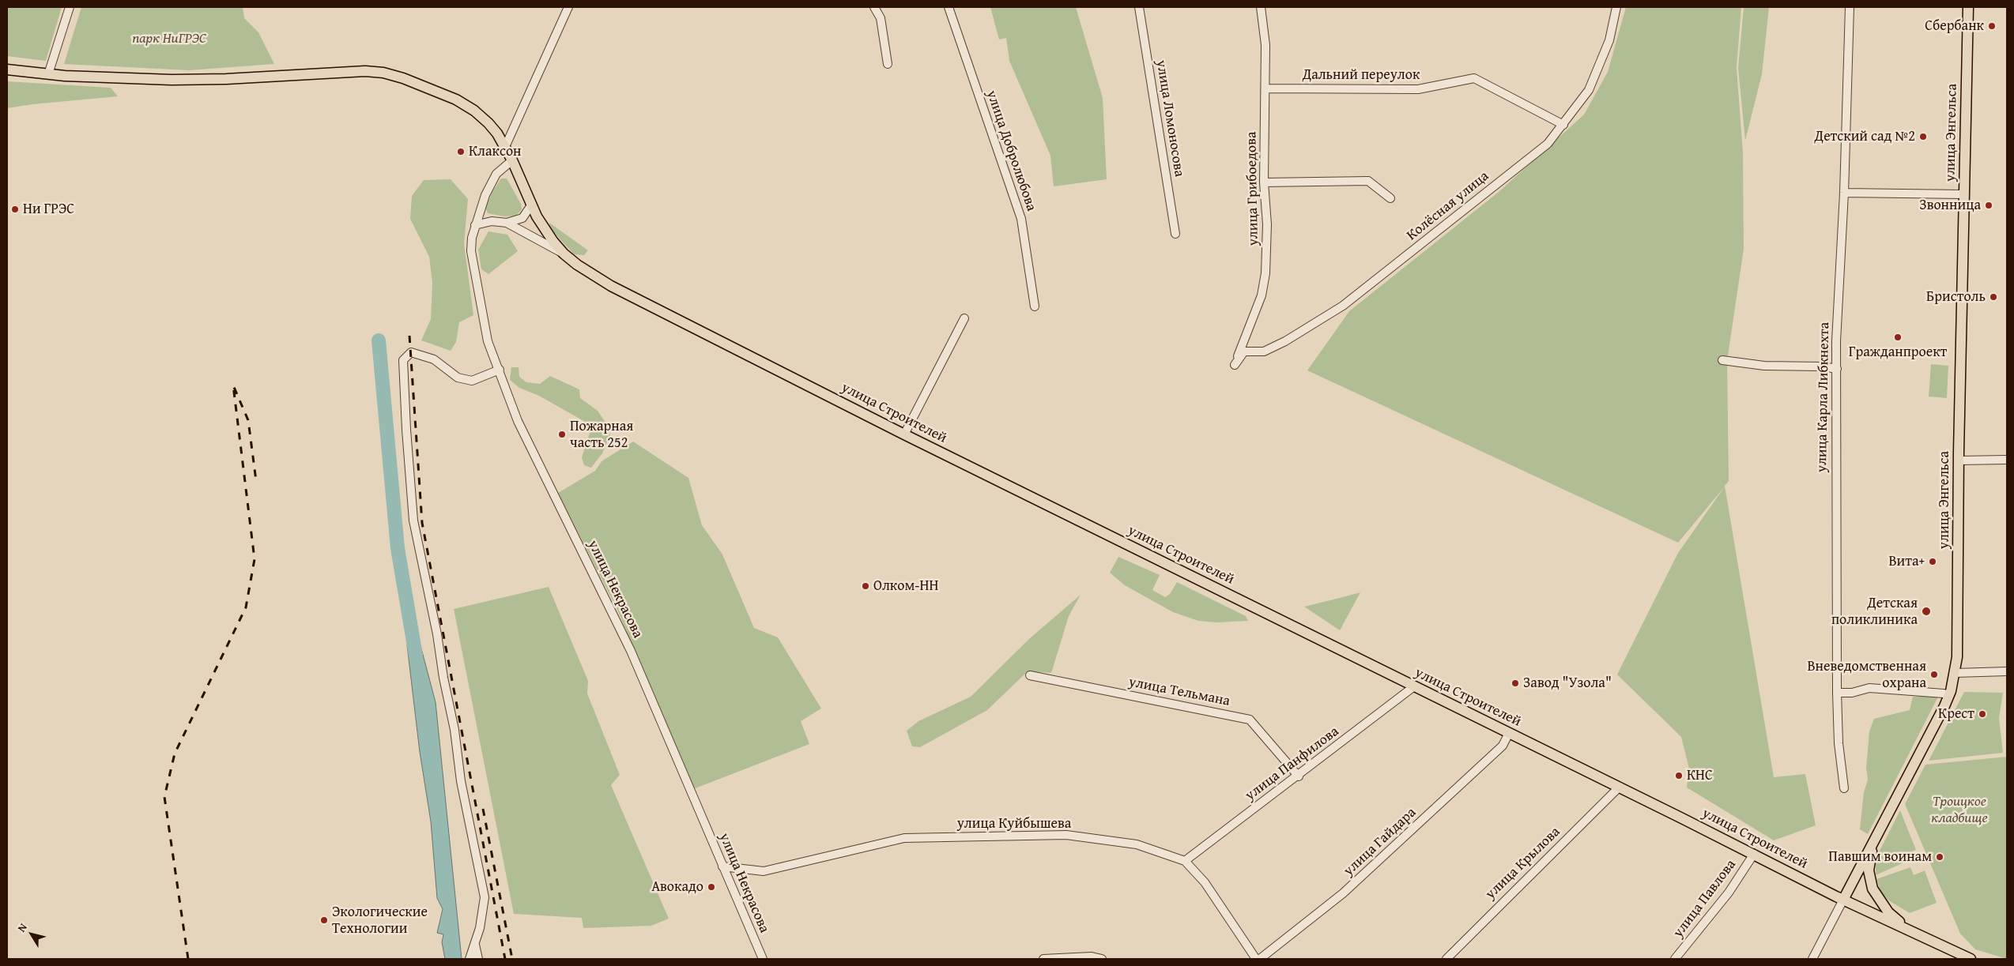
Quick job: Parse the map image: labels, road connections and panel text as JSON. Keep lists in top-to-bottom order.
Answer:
{
  "streets": {
    "main road": ["улица Энгельса", "улица Строителей"],
    "street": [
      "Дальний переулок",
      "улица Ломоносова",
      "улица Добролюбова",
      "улица Грибоедова",
      "Колёсная улица",
      "улица Карла Либкнехта",
      "улица Некрасова",
      "улица Тельмана",
      "улица Панфилова",
      "улица Куйбышева",
      "улица Гайдара",
      "улица Крылова",
      "улица Павлова"
    ]
  },
  "crossings": [
    ["Дальний переулок", "улица Грибоедова"],
    ["Дальний переулок", "Колёсная улица"],
    ["улица Энгельса", "улица Строителей"],
    ["улица Грибоедова", "Колёсная улица"],
    ["улица Строителей", "улица Некрасова"],
    ["улица Строителей", "улица Панфилова"],
    ["улица Строителей", "улица Гайдара"],
    ["улица Строителей", "улица Крылова"],
    ["улица Строителей", "улица Павлова"],
    ["улица Некрасова", "улица Куйбышева"],
    ["улица Тельмана", "улица Панфилова"],
    ["улица Панфилова", "улица Куйбышева"]
  ],
  "parks": ["парк НиГРЭС", "Троицкое кладбище"],
  "places": [
    "Сбербанк",
    "Детский сад №2",
    "Клаксон",
    "Звонница",
    "Ни ГРЭС",
    "Бристоль",
    "Гражданпроект",
    "Пожарная часть 252",
    "Вита+",
    "Олком-НН",
    "Детская поликлиника",
    "Вневедомственная охрана",
    "Завод \"Узола\"",
    "Крест",
    "КНС",
    "Павшим воинам",
    "Авокадо",
    "Экологические Технологии"
  ],
  "north": "top left"
}
